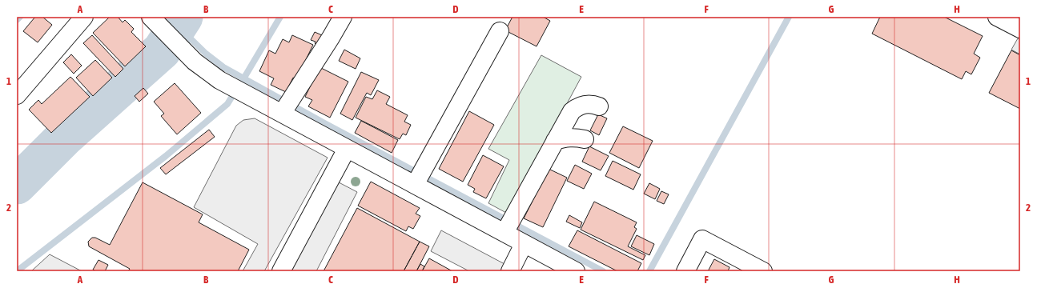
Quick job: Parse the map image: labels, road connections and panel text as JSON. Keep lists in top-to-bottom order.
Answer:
{
  "grid": {
    "columns": [
      "A",
      "B",
      "C",
      "D",
      "E",
      "F",
      "G",
      "H"
    ],
    "rows": ["1", "2"]
  }
}
